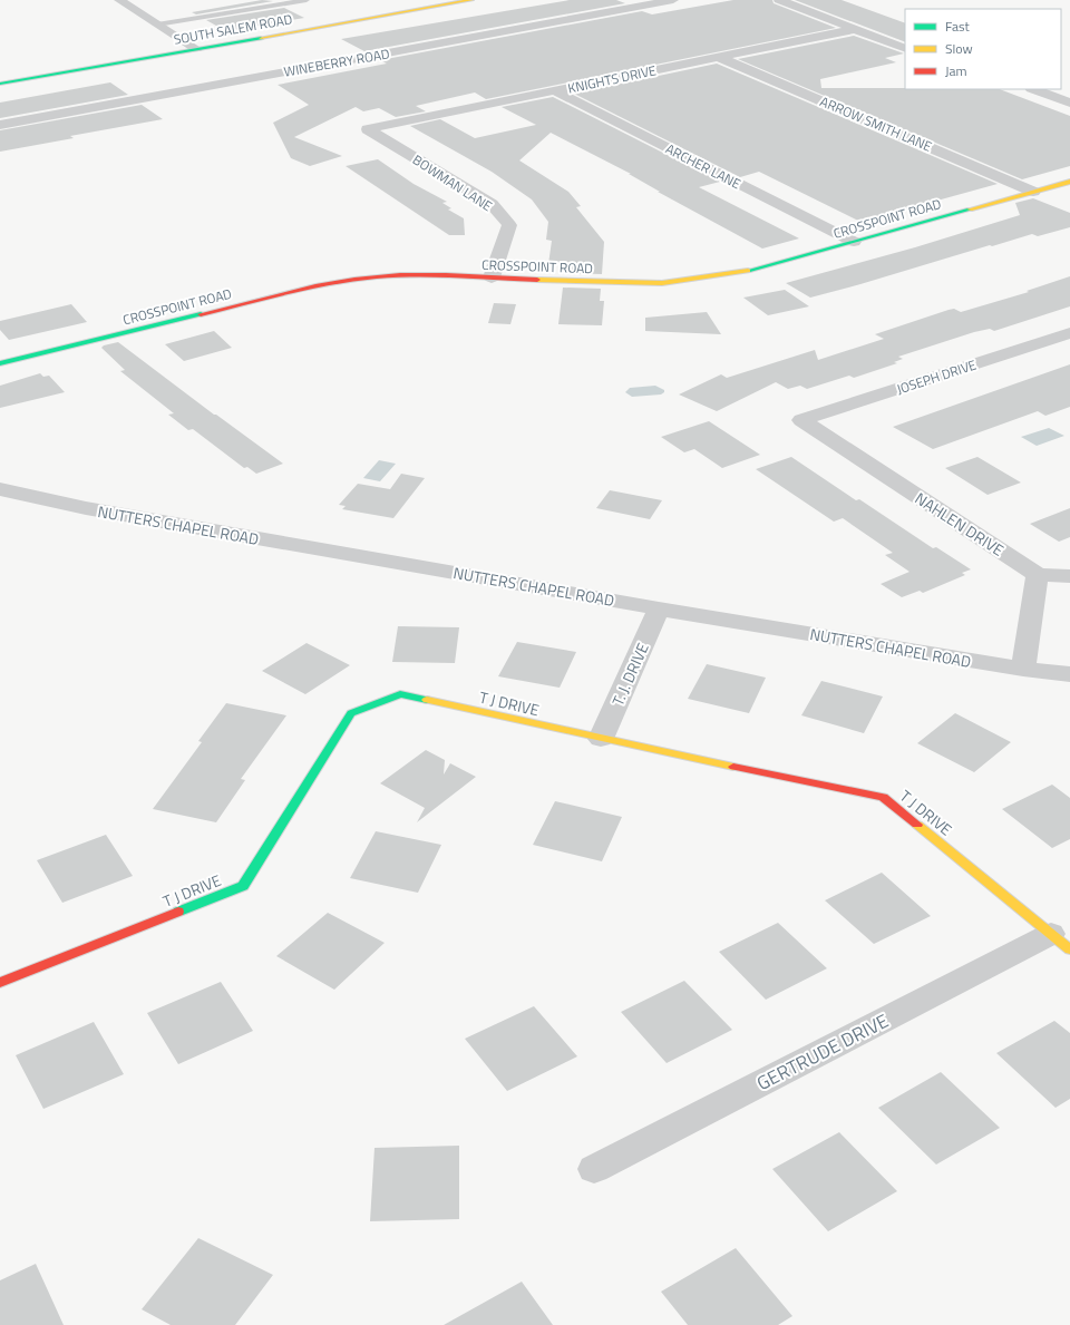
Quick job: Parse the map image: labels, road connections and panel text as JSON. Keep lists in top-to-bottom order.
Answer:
{
  "streets": {
    "street": [
      "SOUTH SALEM ROAD",
      "WINEBERRY ROAD",
      "KNIGHTS DRIVE",
      "ARROW SMITH LANE",
      "ARCHER LANE",
      "BOWMAN LANE",
      "CROSSPOINT ROAD",
      "JOSEPH DRIVE",
      "NAHLEN DRIVE",
      "NUTTERS CHAPEL ROAD",
      "T. J. DRIVE",
      "T J DRIVE",
      "GERTRUDE DRIVE"
    ]
  },
  "crossings": [
    ["KNIGHTS DRIVE", "ARROW SMITH LANE"],
    ["KNIGHTS DRIVE", "ARCHER LANE"],
    ["KNIGHTS DRIVE", "BOWMAN LANE"],
    ["ARROW SMITH LANE", "CROSSPOINT ROAD"],
    ["ARCHER LANE", "CROSSPOINT ROAD"],
    ["BOWMAN LANE", "CROSSPOINT ROAD"],
    ["JOSEPH DRIVE", "NAHLEN DRIVE"],
    ["NUTTERS CHAPEL ROAD", "T. J. DRIVE"],
    ["T. J. DRIVE", "T J DRIVE"],
    ["T J DRIVE", "GERTRUDE DRIVE"]
  ],
  "legend": ["Fast", "Slow", "Jam"]
}
